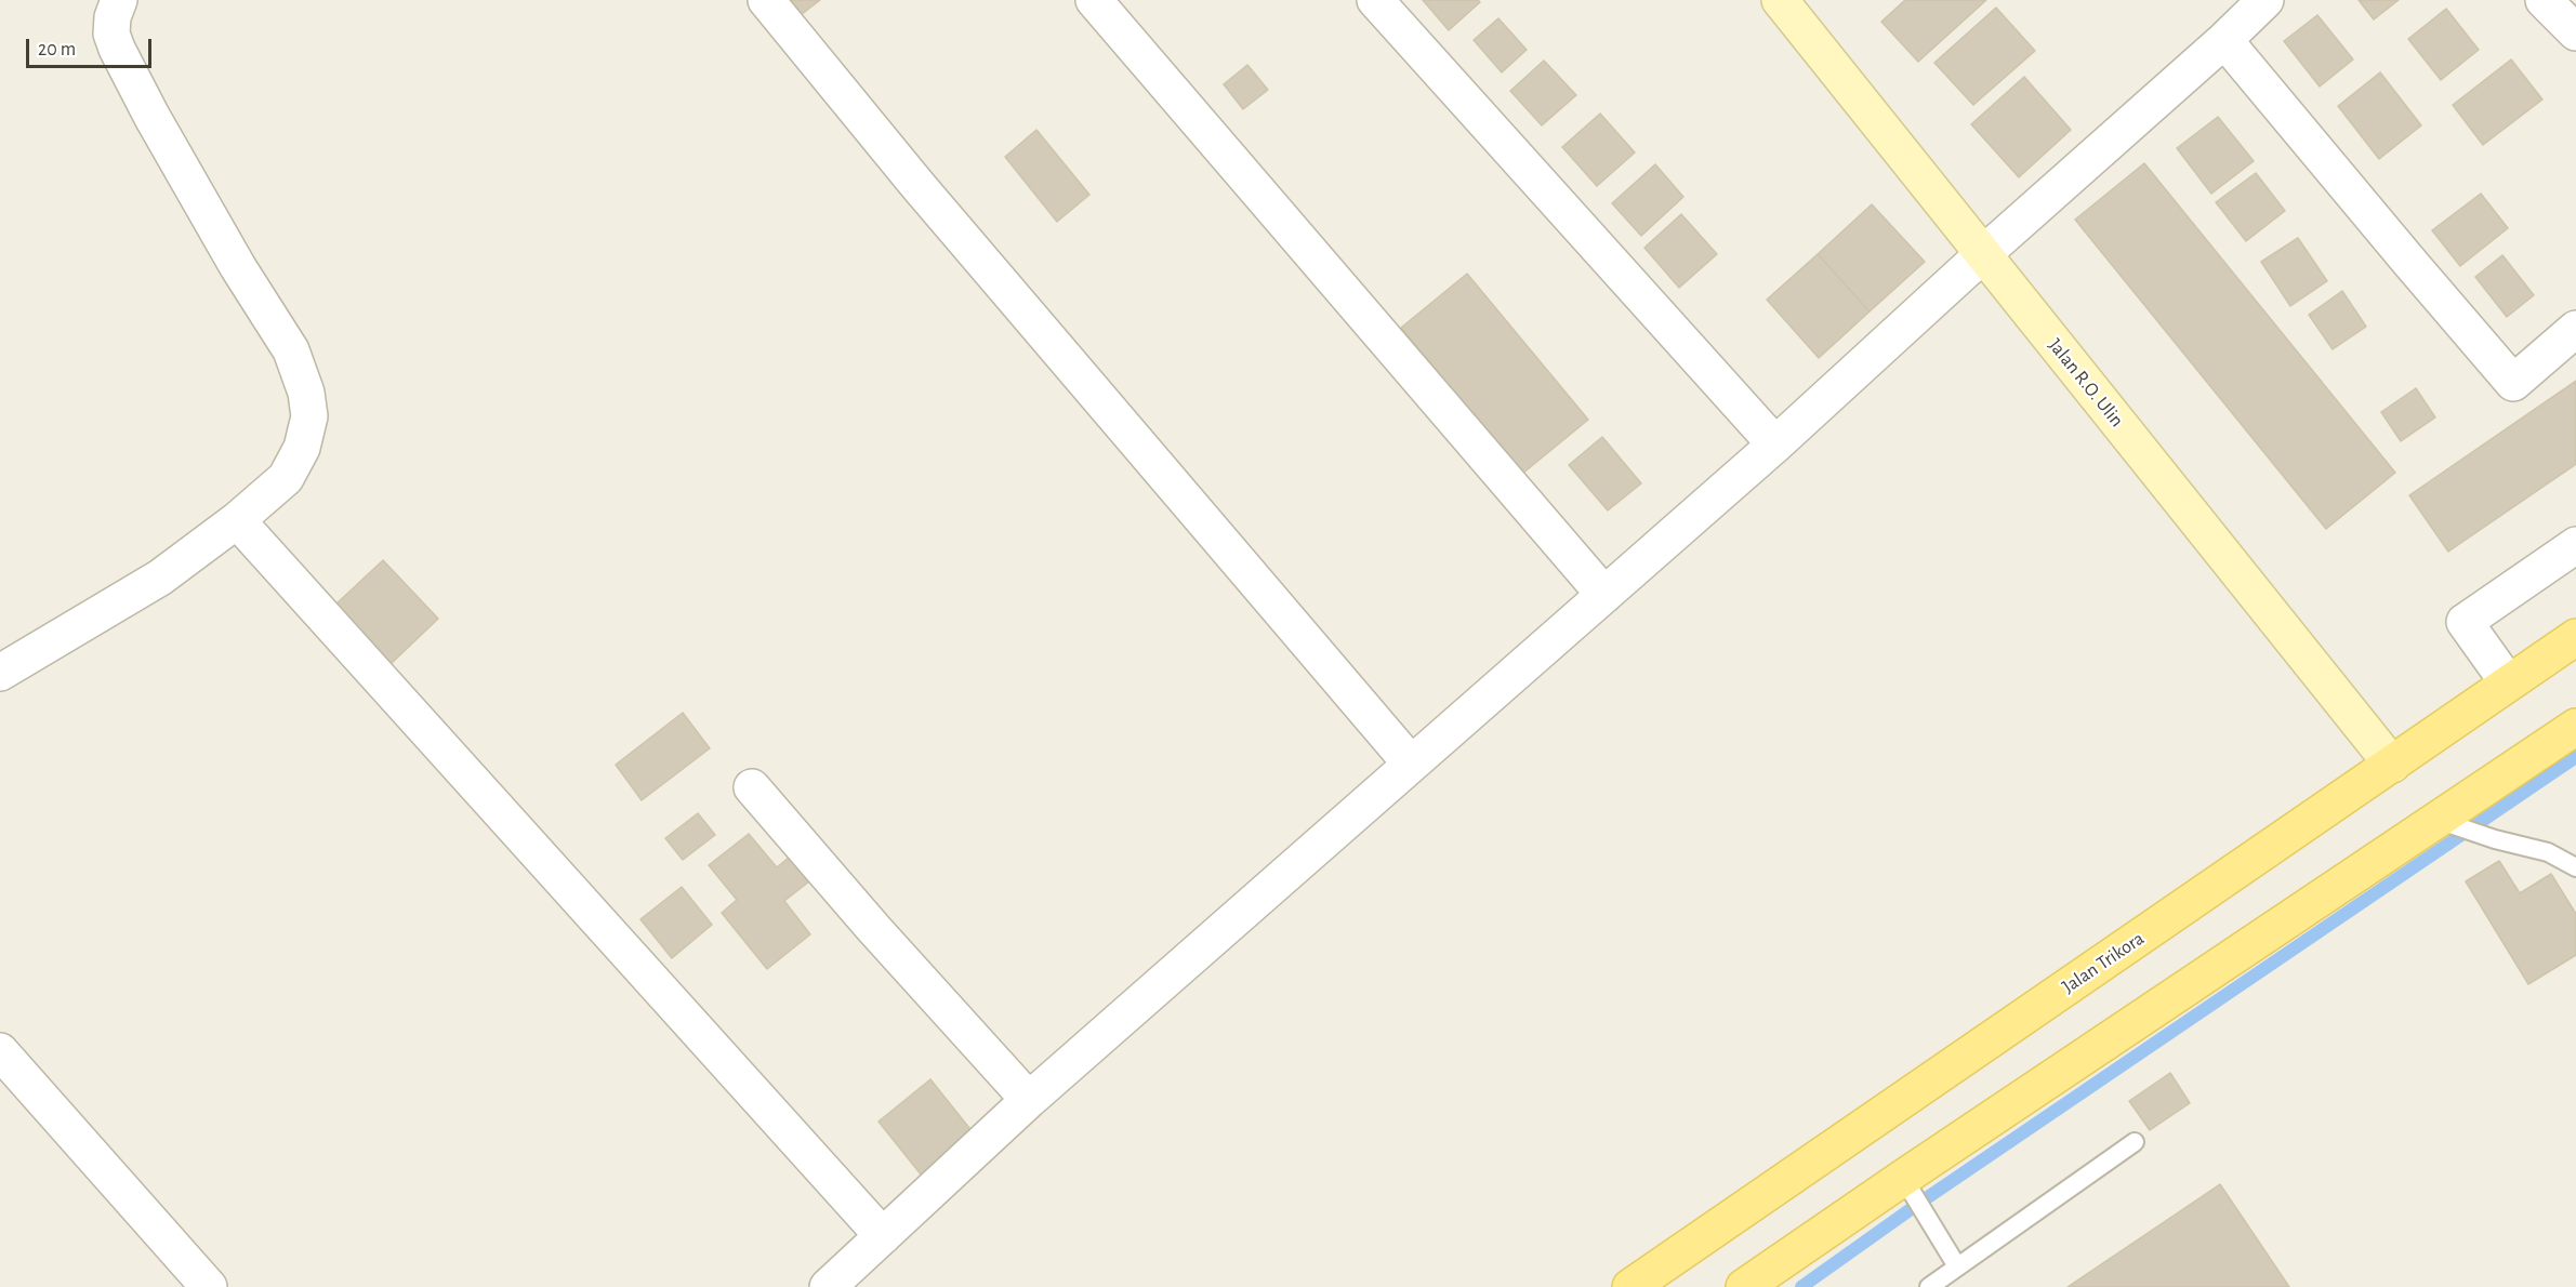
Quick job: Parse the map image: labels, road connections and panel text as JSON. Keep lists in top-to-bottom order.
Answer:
{
  "streets": {
    "main road": ["Jalan R.O. Ulin", "Jalan Trikora"]
  },
  "crossings": [
    ["Jalan R.O. Ulin", "Jalan Trikora"]
  ],
  "scale_bar": "20 m"
}
